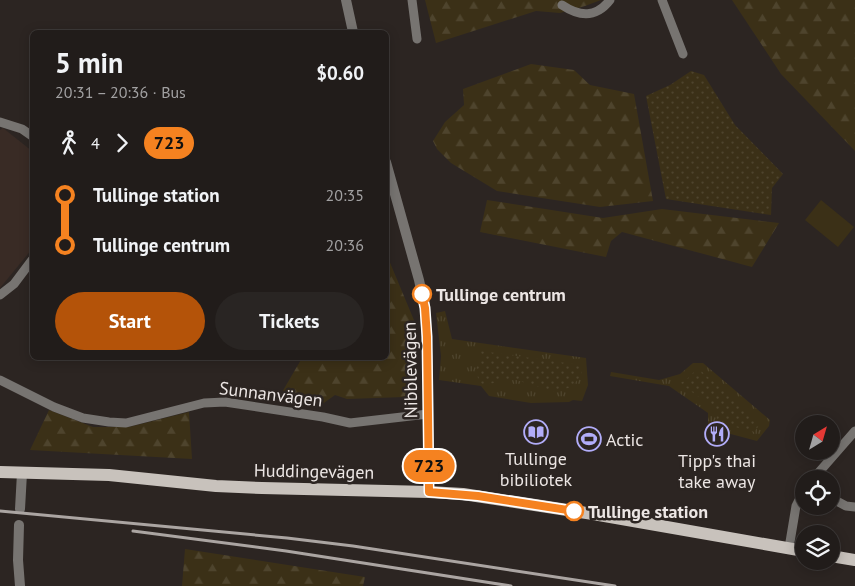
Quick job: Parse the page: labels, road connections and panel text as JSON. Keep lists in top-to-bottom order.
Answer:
{
  "streets": {
    "main road": ["Huddingevägen"],
    "street": ["Nibblevägen", "Sunnanvägen"]
  },
  "crossings": [
    ["Nibblevägen", "Sunnanvägen"],
    ["Nibblevägen", "Huddingevägen"]
  ],
  "places": {
    "other": ["Tullinge centrum", "Tullinge station"],
    "library": ["Tullinge bibiliotek"],
    "restaurant": ["Tipp's thai take away"],
    "sports": ["Actic"]
  },
  "lines": ["bus line 723"],
  "north": "top right",
  "page": {
    "on_map": "723",
    "heading": ["5 min", "20:31 – 20:36 · Bus", "$0.60"],
    "legs": ["4", "723"],
    "list": [
      {
        "name": "Tullinge station",
        "value": "20:35"
      },
      {
        "name": "Tullinge centrum",
        "value": "20:36"
      }
    ],
    "buttons": ["Start", "Tickets"]
  }
}
